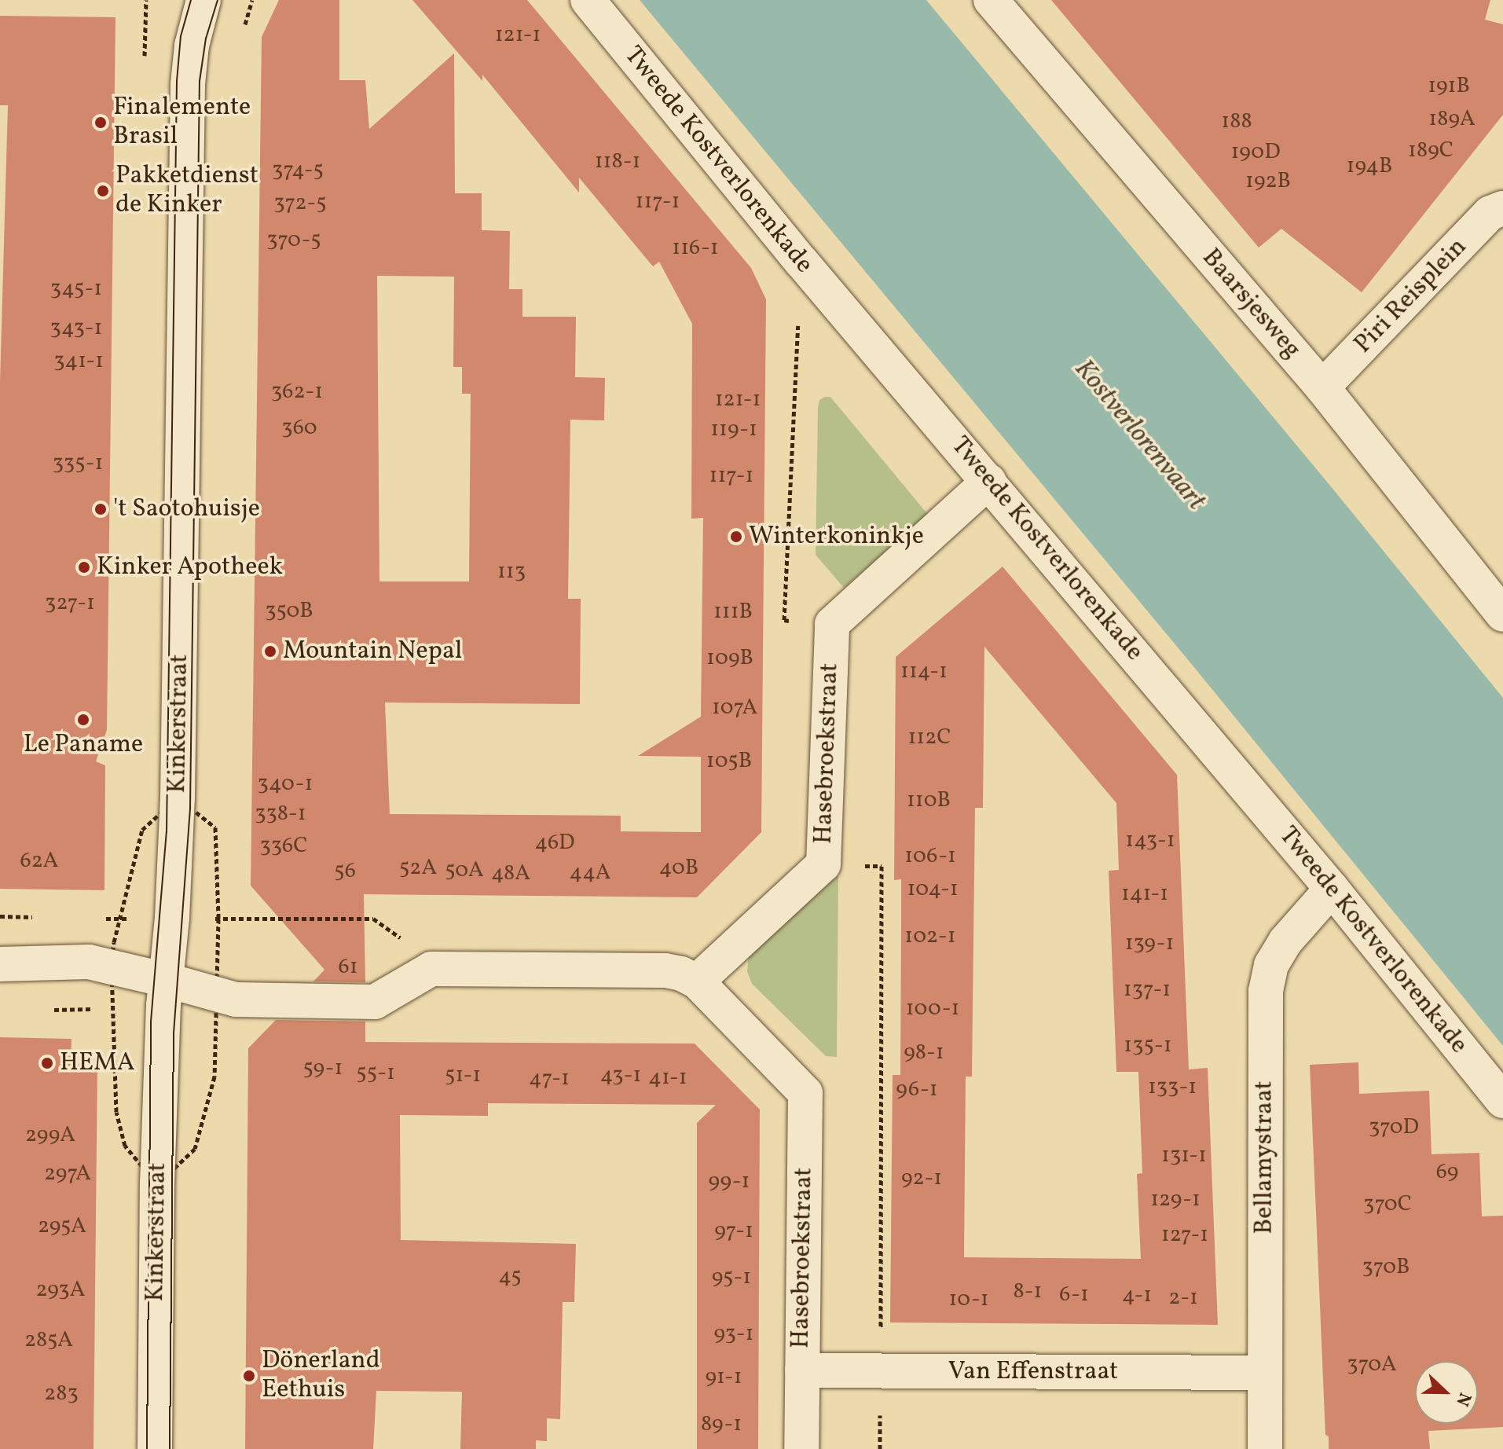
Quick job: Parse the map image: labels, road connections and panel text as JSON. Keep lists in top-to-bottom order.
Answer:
{
  "streets": {
    "street": [
      "Tweede Kostverlorenkade",
      "Piri Reisplein",
      "Baarsjesweg",
      "Kinkerstraat",
      "Hasebroekstraat",
      "Bellamystraat",
      "Van Effenstraat"
    ]
  },
  "crossings": [
    ["Tweede Kostverlorenkade", "Bellamystraat"],
    ["Piri Reisplein", "Baarsjesweg"],
    ["Hasebroekstraat", "Van Effenstraat"],
    ["Bellamystraat", "Van Effenstraat"]
  ],
  "water": ["Kostverlorenvaart"],
  "places": [
    "Finalemente Brasil",
    "Pakketdienst de Kinker",
    "'t Saotohuisje",
    "Winterkoninkje",
    "Kinker Apotheek",
    "Mountain Nepal",
    "Le Paname",
    "HEMA",
    "Dönerland Eethuis"
  ],
  "house_numbers": [
    "121-1",
    "191B",
    "189A",
    "188",
    "189C",
    "190D",
    "118-1",
    "194B",
    "374-5",
    "192B",
    "117-1",
    "372-5",
    "370-5",
    "116-1",
    "345-1",
    "343-1",
    "341-1",
    "362-1",
    "121-1",
    "360",
    "119-1",
    "335-1",
    "117-1",
    "113",
    "327-1",
    "350B",
    "111B",
    "109B",
    "114-1",
    "107A",
    "112C",
    "105B",
    "340-1",
    "110B",
    "338-1",
    "143-1",
    "46D",
    "336C",
    "106-1",
    "62A",
    "52A",
    "40B",
    "50A",
    "56",
    "44A",
    "48A",
    "104-1",
    "141-1",
    "102-1",
    "139-1",
    "61",
    "137-1",
    "100-1",
    "135-1",
    "98-1",
    "59-1",
    "55-1",
    "51-1",
    "43-1",
    "41-1",
    "47-1",
    "133-1",
    "96-1",
    "370D",
    "299A",
    "131-1",
    "69",
    "297A",
    "92-1",
    "99-1",
    "129-1",
    "370C",
    "295A",
    "97-1",
    "127-1",
    "370B",
    "45",
    "95-1",
    "293A",
    "8-1",
    "6-1",
    "4-1",
    "2-1",
    "10-1",
    "93-1",
    "285A",
    "370A",
    "91-1",
    "283",
    "89-1"
  ],
  "north": "right"
}
